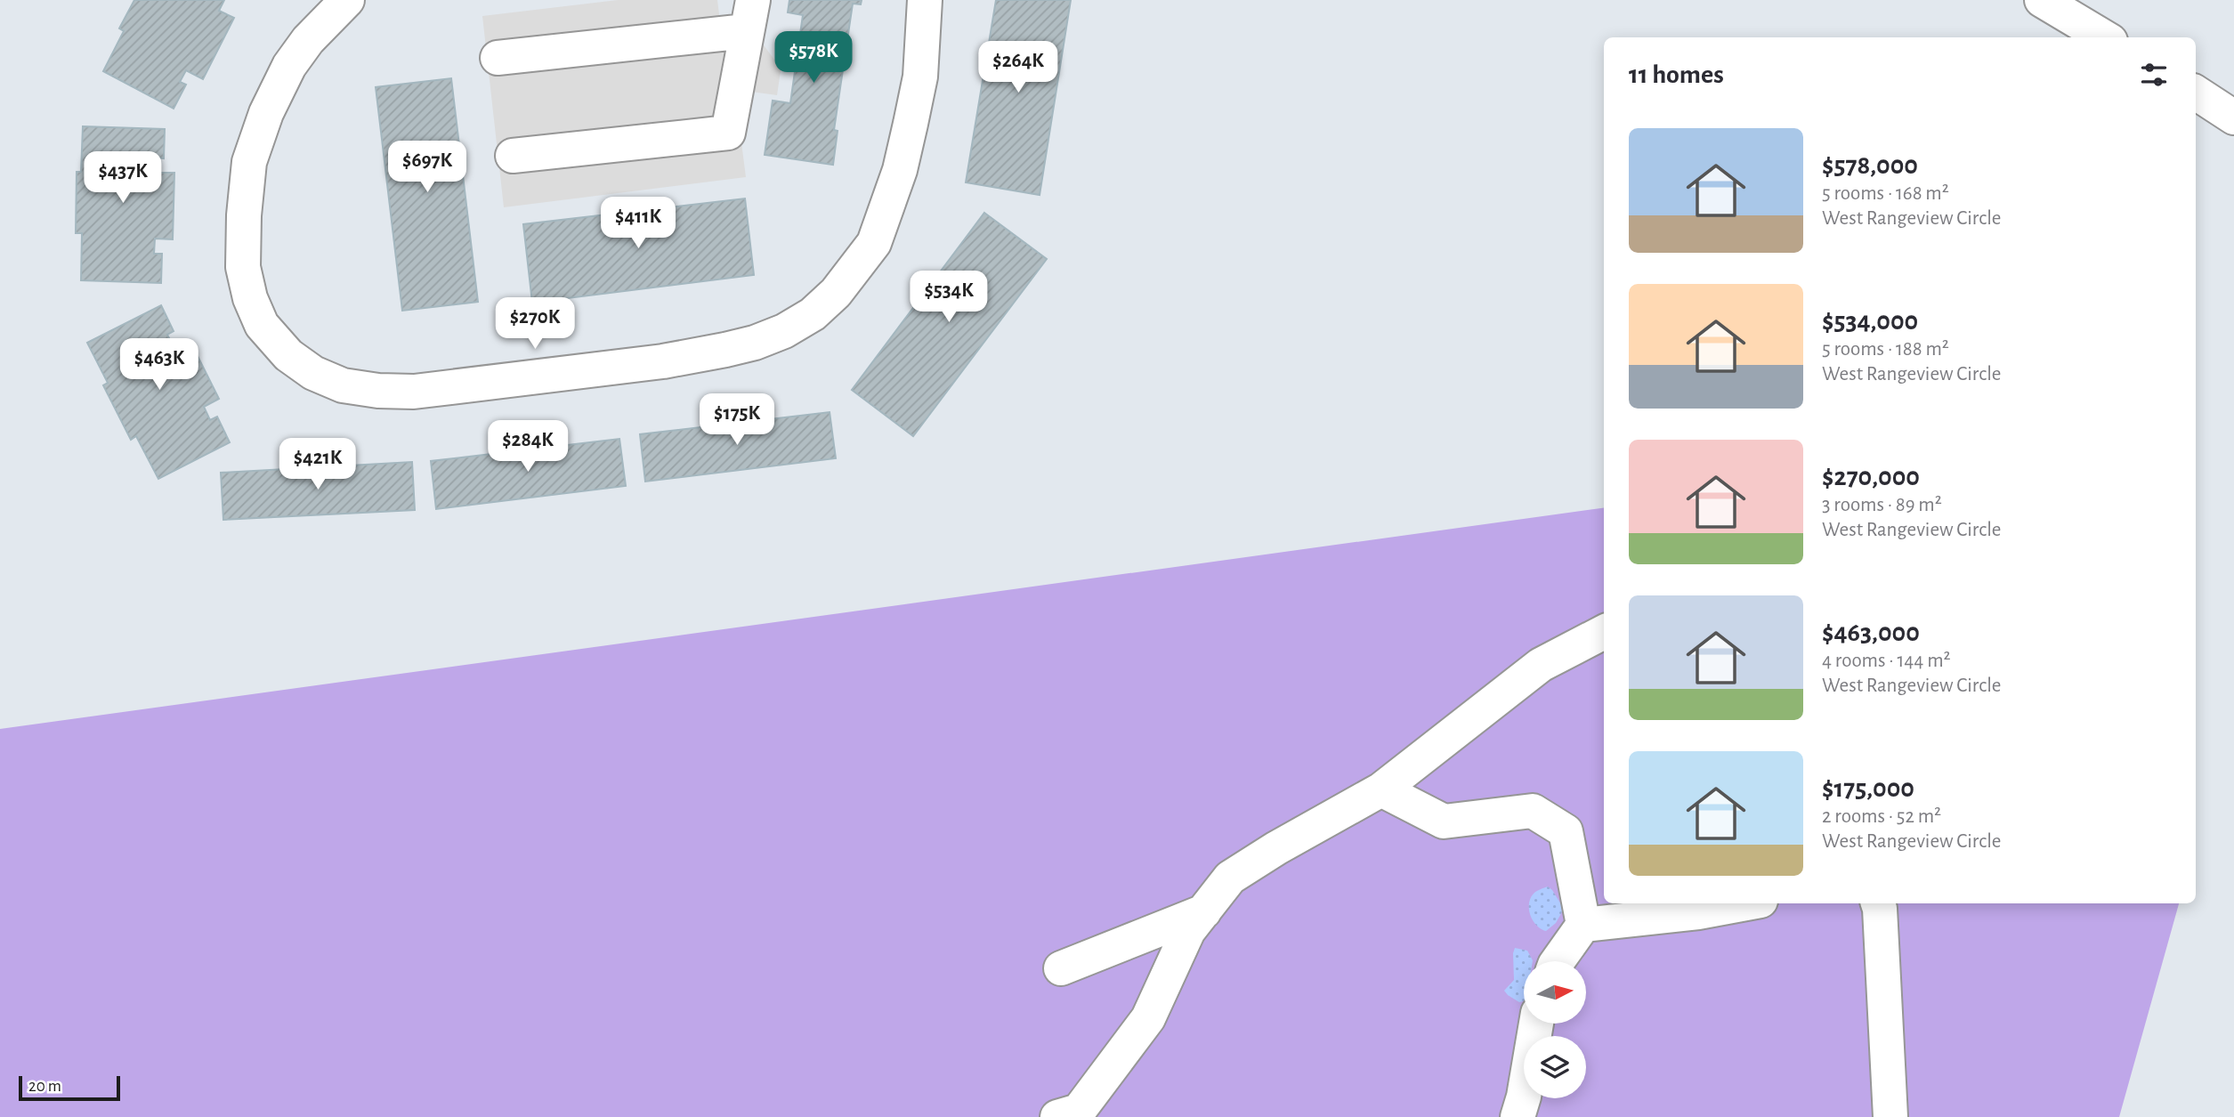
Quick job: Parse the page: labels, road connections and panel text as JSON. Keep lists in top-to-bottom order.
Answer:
{
  "scale_bar": "20 m",
  "north": "right",
  "page": {
    "price": [
      "$578K",
      "$264K",
      "$697K",
      "$437K",
      "$411K",
      "$534K",
      "$270K",
      "$463K",
      "$175K",
      "$284K",
      "$421K"
    ],
    "heading": "11 homes",
    "list": [
      {
        "name": "$578,000",
        "note": "5 rooms · 168 m² · West Rangeview Circle"
      },
      {
        "name": "$534,000",
        "note": "5 rooms · 188 m² · West Rangeview Circle"
      },
      {
        "name": "$270,000",
        "note": "3 rooms · 89 m² · West Rangeview Circle"
      },
      {
        "name": "$463,000",
        "note": "4 rooms · 144 m² · West Rangeview Circle"
      },
      {
        "name": "$175,000",
        "note": "2 rooms · 52 m² · West Rangeview Circle"
      }
    ],
    "scale": "20 m"
  }
}
